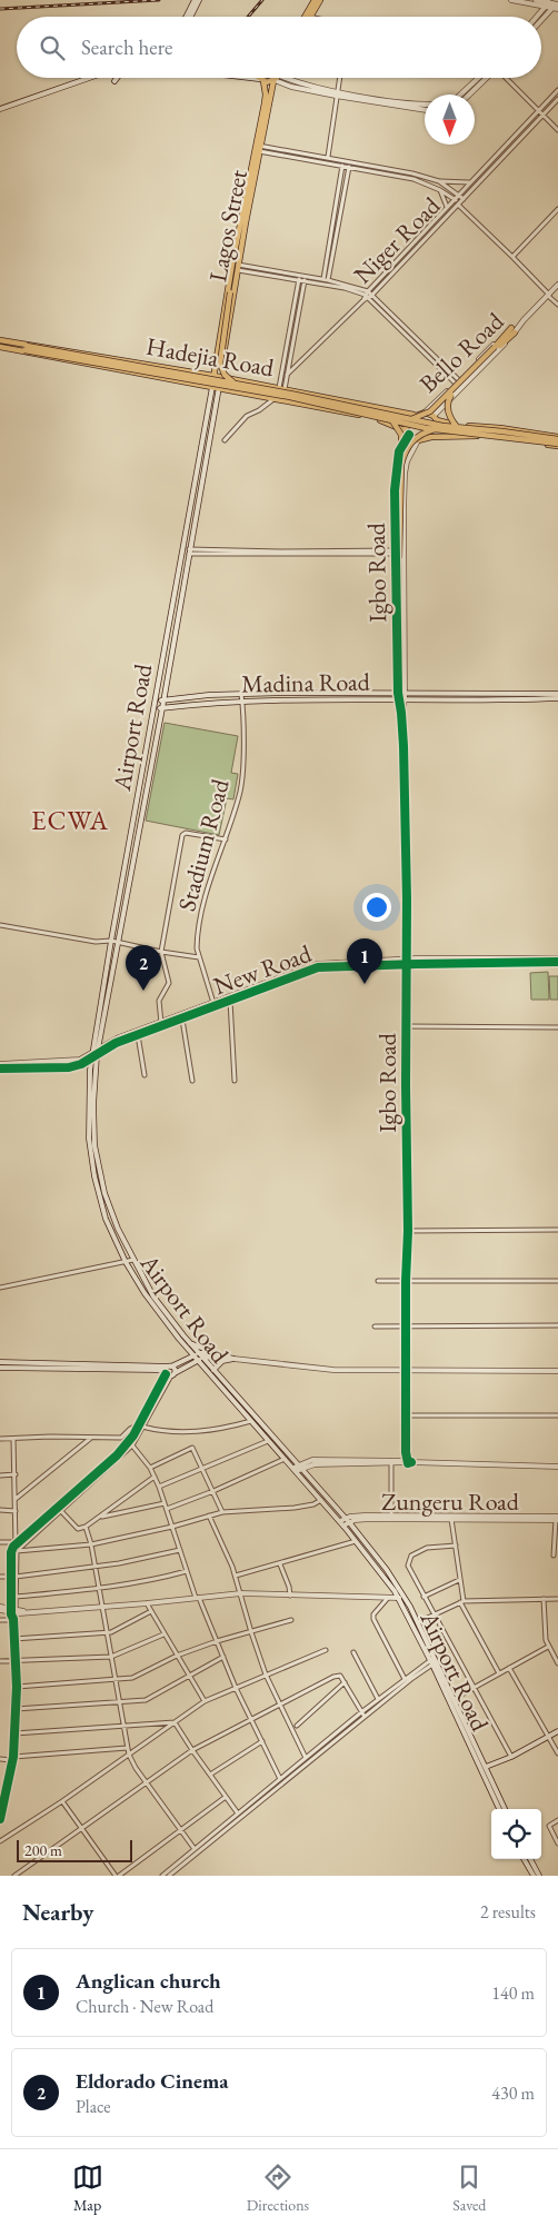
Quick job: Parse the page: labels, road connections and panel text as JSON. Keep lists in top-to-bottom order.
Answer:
{
  "streets": {
    "main road": [
      "Lagos Street",
      "Bello Road",
      "Hadejia Road",
      "Igbo Road",
      "Madina Road",
      "Airport Road",
      "New Road",
      "Zungeru Road"
    ],
    "street": ["Niger Road", "Stadium Road"]
  },
  "crossings": [
    ["Lagos Street", "Hadejia Road"],
    ["Hadejia Road", "Igbo Road"],
    ["Hadejia Road", "Airport Road"],
    ["Igbo Road", "Madina Road"],
    ["Igbo Road", "New Road"],
    ["Madina Road", "Airport Road"],
    ["Madina Road", "Stadium Road"],
    ["Airport Road", "New Road"],
    ["Airport Road", "Zungeru Road"],
    ["Stadium Road", "New Road"]
  ],
  "districts": ["ECWA"],
  "scale_bar": "200 m",
  "north": "bottom",
  "page": {
    "search": "Search here",
    "pins": ["1", "2"],
    "scale": "200 m",
    "heading": ["Nearby", "2 results"],
    "list": [
      {
        "mark": "1",
        "name": "Anglican church",
        "note": "Church · New Road",
        "value": "140 m"
      },
      {
        "mark": "2",
        "name": "Eldorado Cinema",
        "note": "Place",
        "value": "430 m"
      }
    ],
    "nav": ["Map", "Directions", "Saved"]
  }
}
